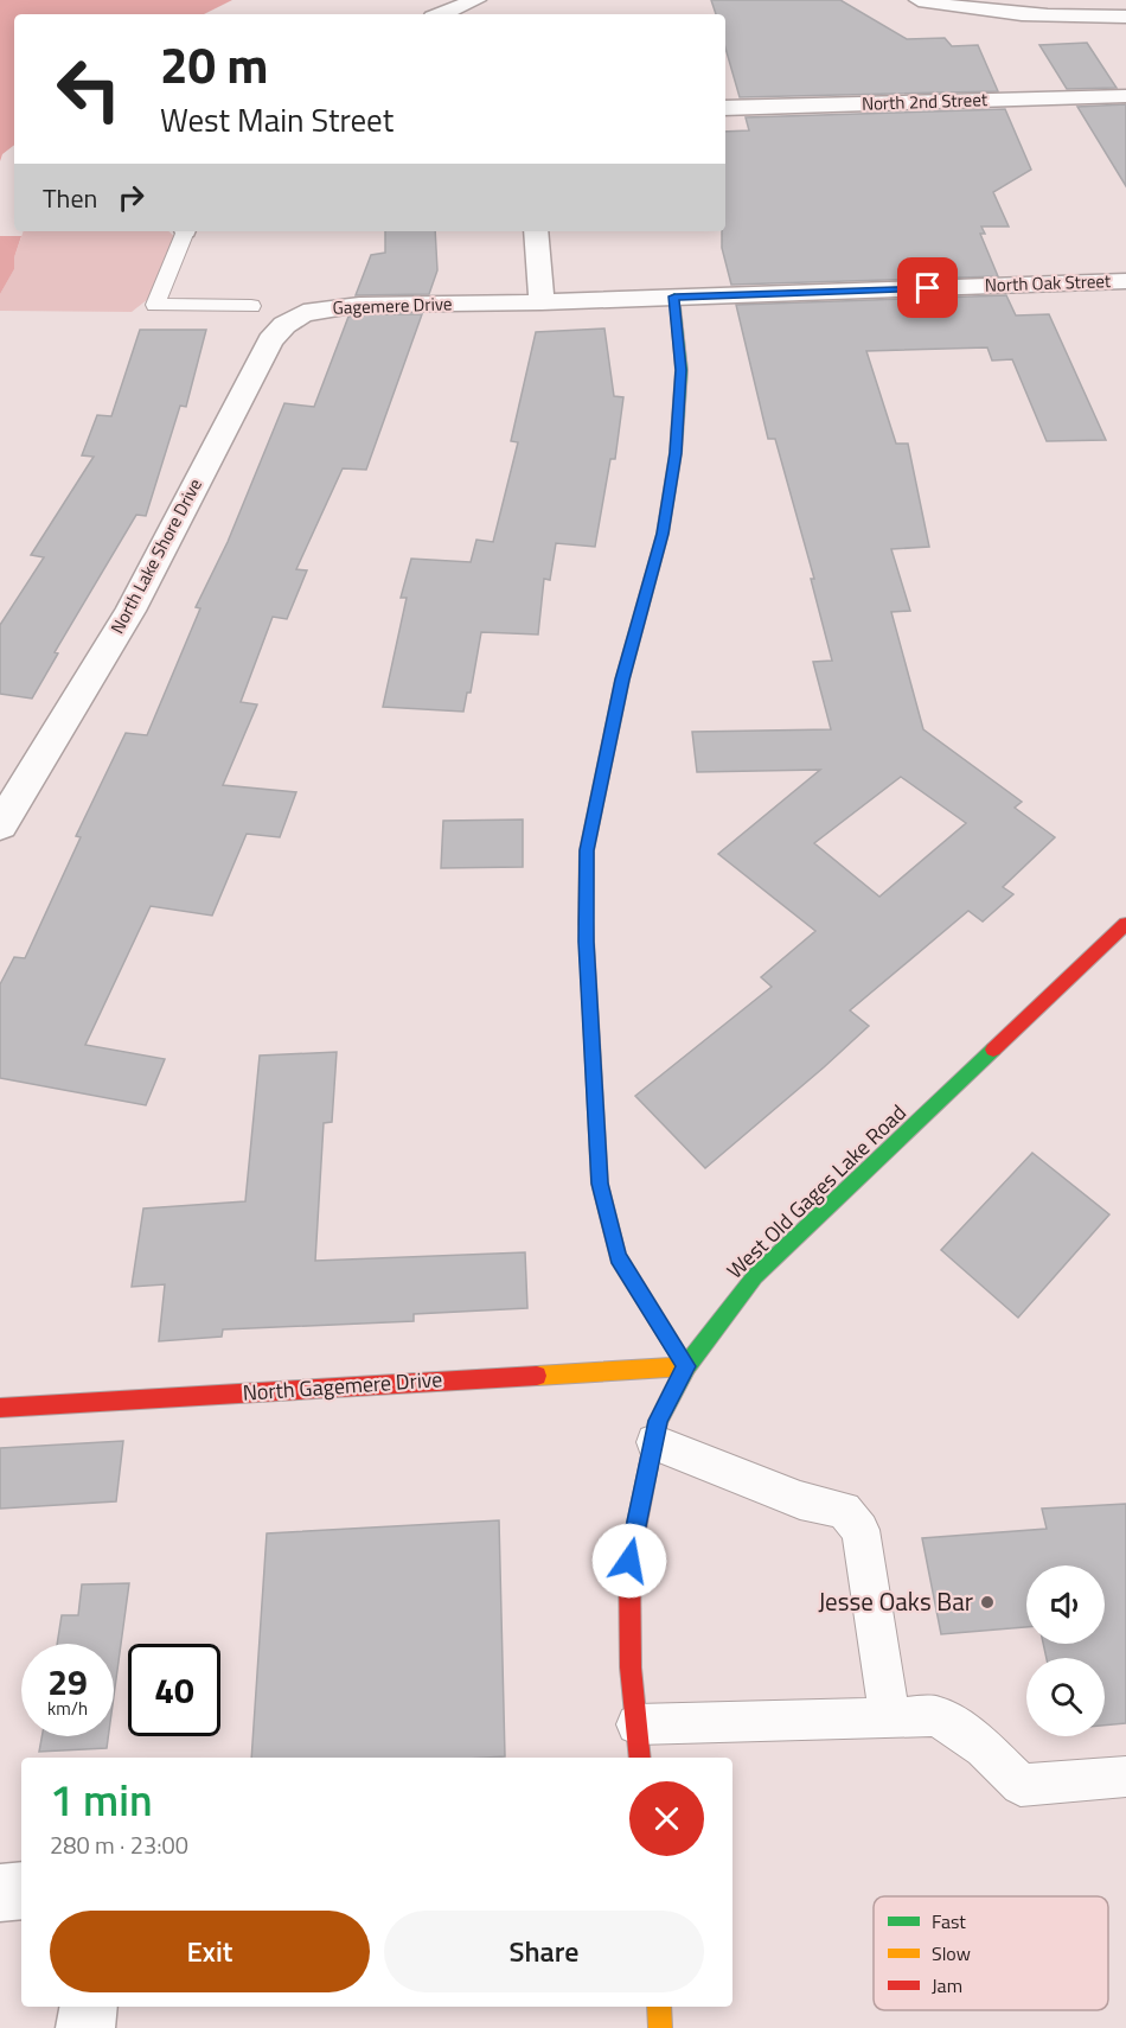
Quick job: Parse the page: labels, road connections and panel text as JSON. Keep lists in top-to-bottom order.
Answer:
{
  "streets": {
    "street": [
      "North 2nd Street",
      "North Oak Street",
      "Gagemere Drive",
      "North Lake Shore Drive",
      "West Old Gages Lake Road",
      "North Gagemere Drive"
    ]
  },
  "crossings": [
    ["North Oak Street", "Gagemere Drive"],
    ["Gagemere Drive", "North Lake Shore Drive"],
    ["West Old Gages Lake Road", "North Gagemere Drive"]
  ],
  "places": ["Jesse Oaks Bar"],
  "legend": ["Fast", "Slow", "Jam"],
  "page": {
    "turn": ["20 m", "West Main Street"],
    "then": "Then",
    "speed": "29 km/h",
    "limit": "40",
    "heading": ["1 min", "280 m · 23:00"],
    "buttons": ["Exit", "Share"]
  }
}
